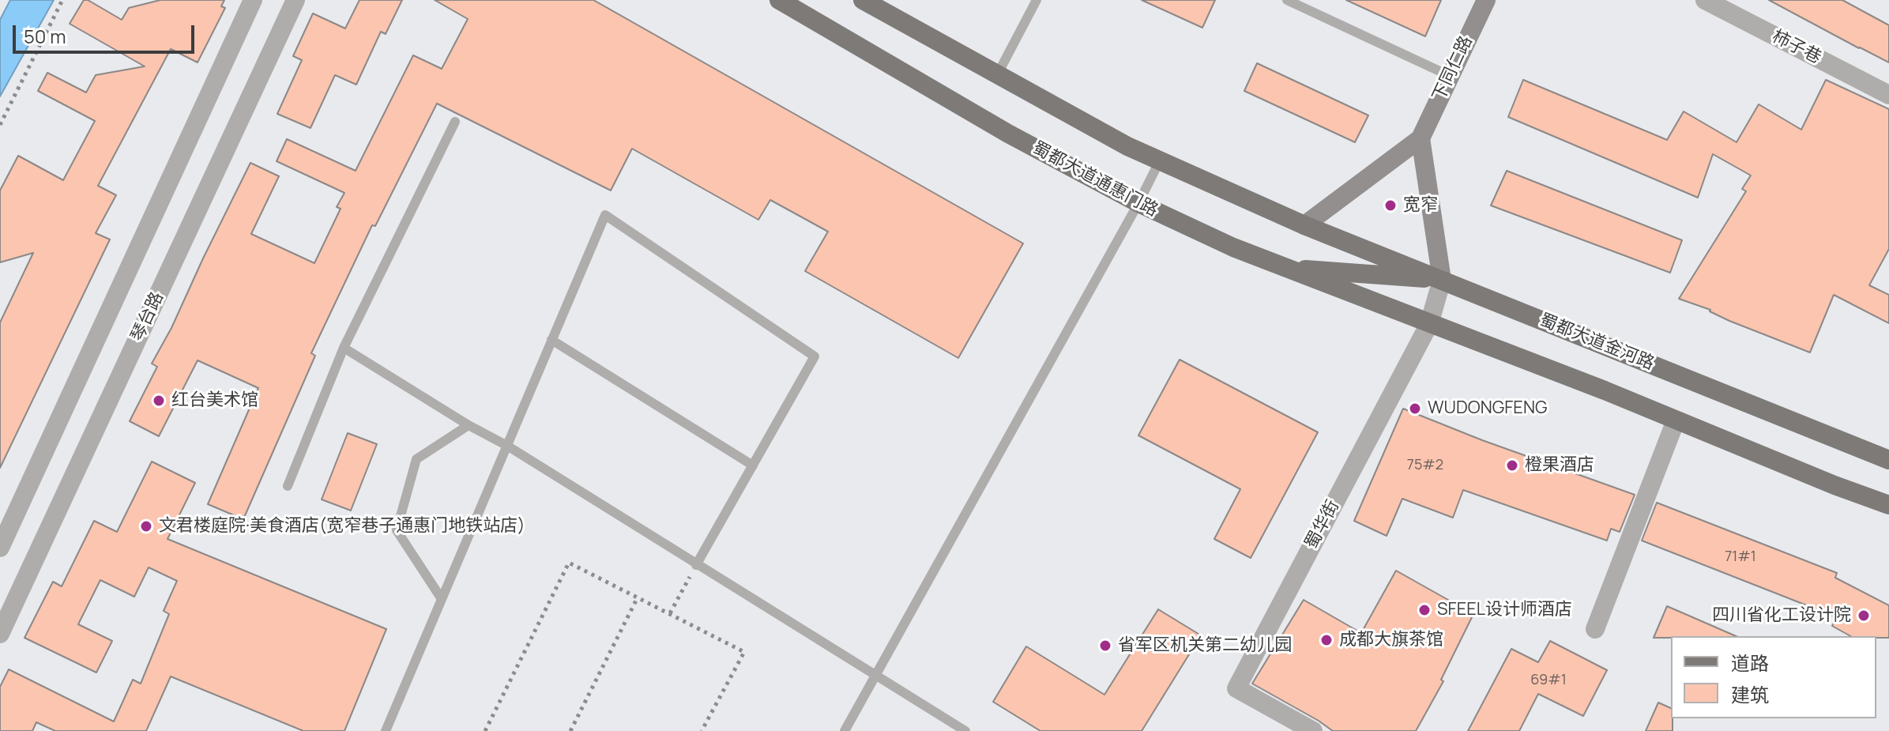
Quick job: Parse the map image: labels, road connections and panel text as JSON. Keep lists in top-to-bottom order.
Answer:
{
  "streets": {
    "main road": ["蜀都大道通惠门路", "蜀都大道金河路"],
    "street": [
      "柿子巷",
      "下同仁路",
      "琴台路",
      "蜀华街"
    ]
  },
  "crossings": [
    ["下同仁路", "蜀都大道金河路"],
    ["蜀都大道通惠门路", "蜀华街"],
    ["蜀都大道金河路", "蜀华街"]
  ],
  "places": [
    "宽窄",
    "红台美术馆",
    "WUDONGFENG",
    "橙果酒店",
    "文君楼庭院·美食酒店(宽窄巷子通惠门地铁站店)",
    "SFEEL设计师酒店",
    "四川省化工设计院",
    "成都大旗茶馆",
    "省军区机关第二幼儿园"
  ],
  "house_numbers": ["75#2", "71#1", "69#1"],
  "legend": ["道路", "建筑"],
  "scale_bar": "50 m"
}
